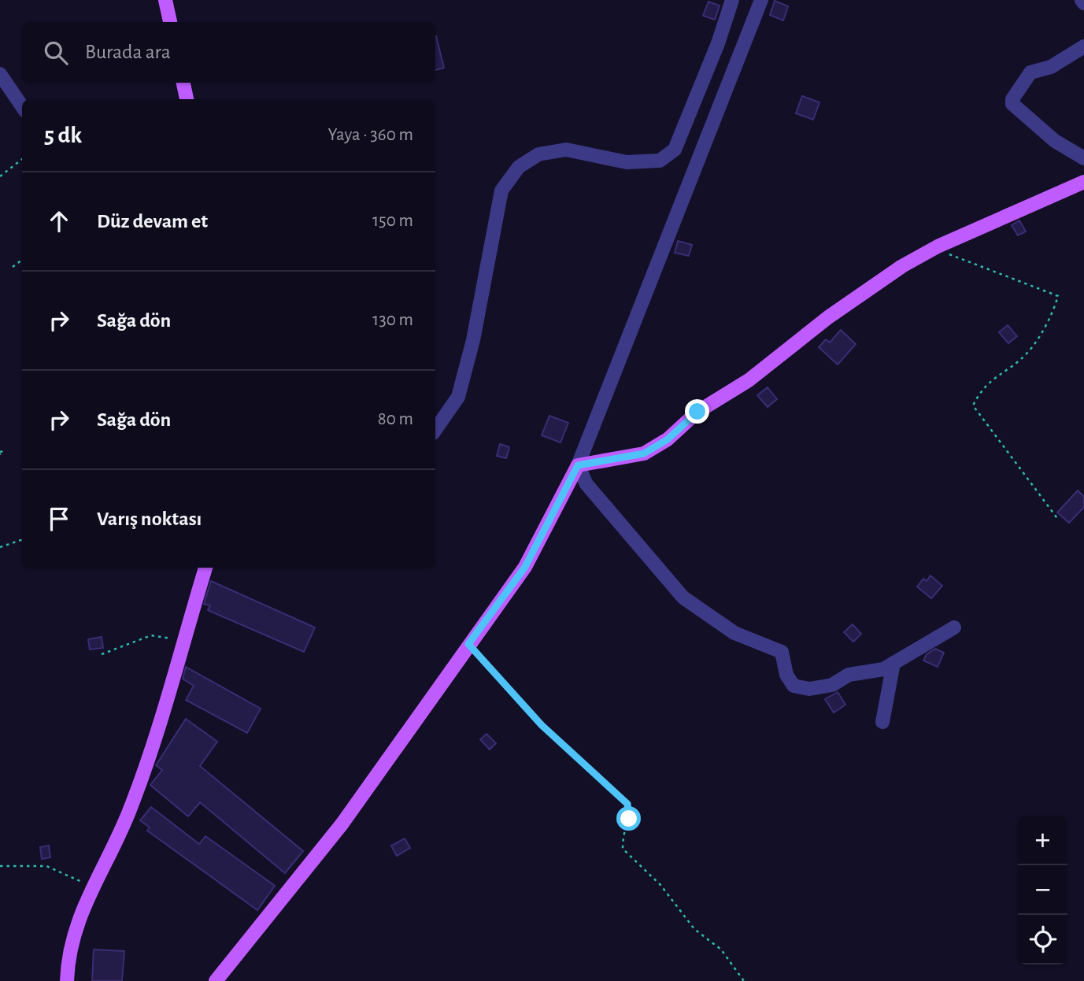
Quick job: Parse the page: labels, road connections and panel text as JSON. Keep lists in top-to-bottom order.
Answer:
{
  "page": {
    "search": "Burada ara",
    "heading": ["5 dk", "Yaya · 360 m"],
    "list": [
      ["Düz devam et", "150 m"],
      ["Sağa dön", "130 m"],
      ["Sağa dön", "80 m"],
      "Varış noktası"
    ],
    "map_buttons": ["+", "−"]
  }
}
